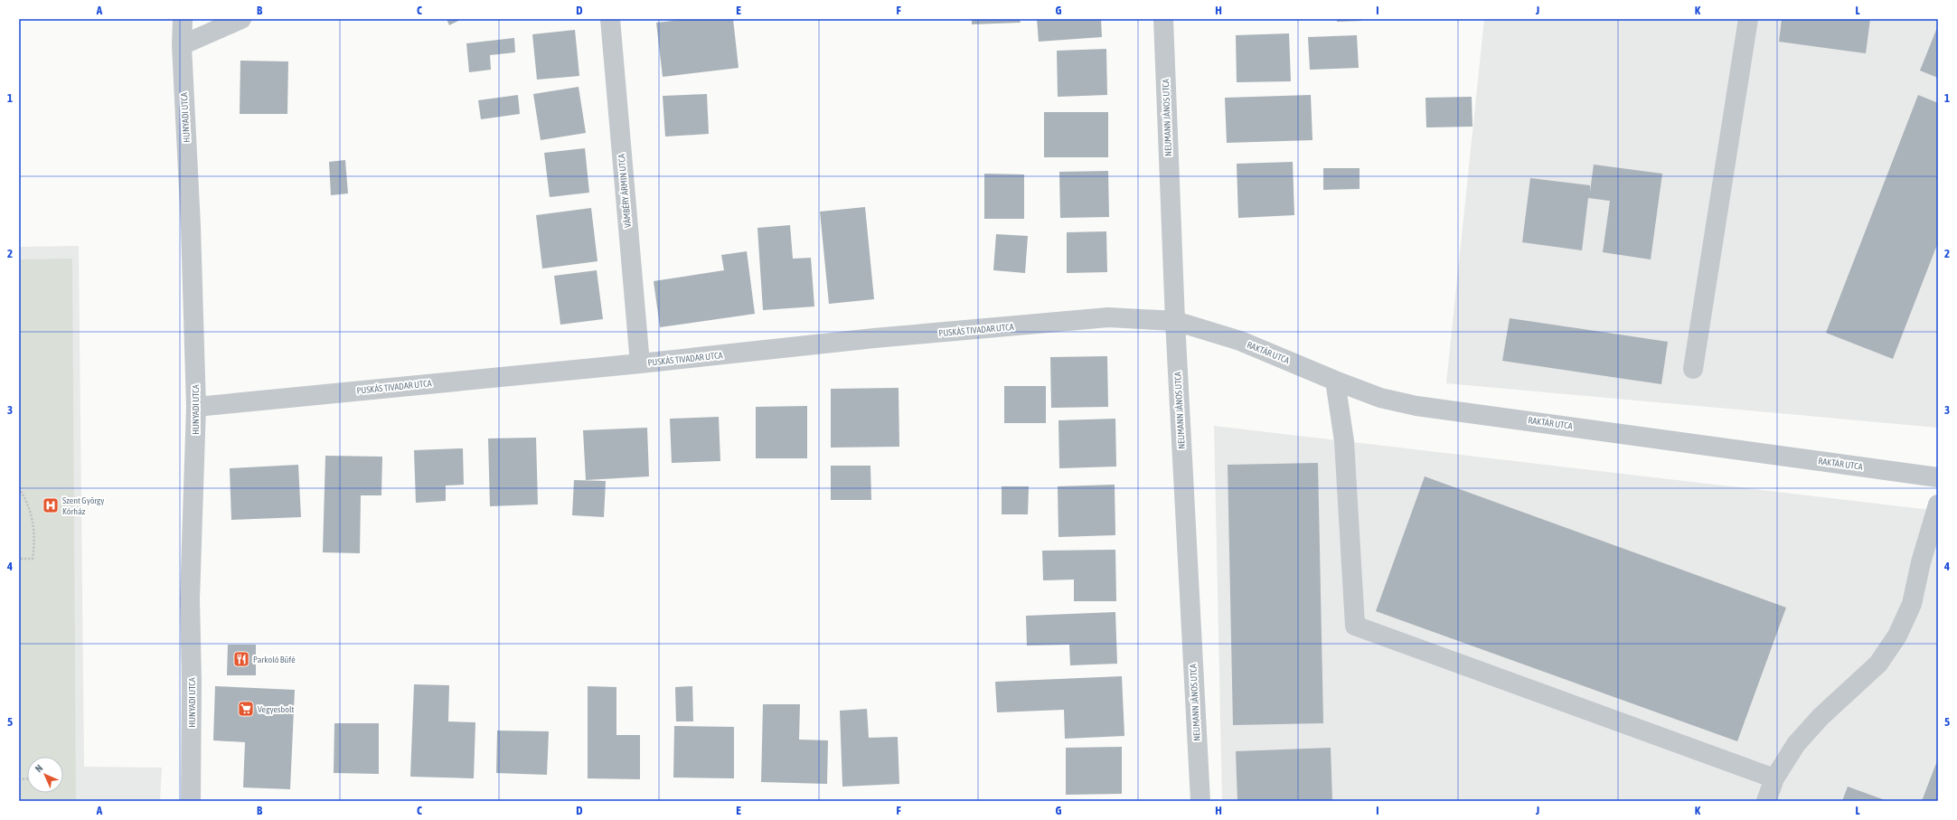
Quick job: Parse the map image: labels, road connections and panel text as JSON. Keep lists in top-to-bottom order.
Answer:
{
  "streets": {
    "street": [
      "HUNYADI UTCA",
      "NEUMANN JÁNOS UTCA",
      "VÁMBÉRY ÁRMIN UTCA",
      "PUSKÁS TIVADAR UTCA",
      "RAKTÁR UTCA"
    ]
  },
  "crossings": [
    ["HUNYADI UTCA", "PUSKÁS TIVADAR UTCA"],
    ["NEUMANN JÁNOS UTCA", "PUSKÁS TIVADAR UTCA"],
    ["NEUMANN JÁNOS UTCA", "RAKTÁR UTCA"],
    ["VÁMBÉRY ÁRMIN UTCA", "PUSKÁS TIVADAR UTCA"],
    ["PUSKÁS TIVADAR UTCA", "RAKTÁR UTCA"]
  ],
  "places": {
    "hospital": ["Szent György Kórház"],
    "restaurant": ["Parkoló Büfé"],
    "supermarket": ["Vegyesbolt"]
  },
  "north": "top left",
  "grid": {
    "columns": [
      "A",
      "B",
      "C",
      "D",
      "E",
      "F",
      "G",
      "H",
      "I",
      "J",
      "K",
      "L"
    ],
    "rows": [
      "1",
      "2",
      "3",
      "4",
      "5"
    ]
  }
}
